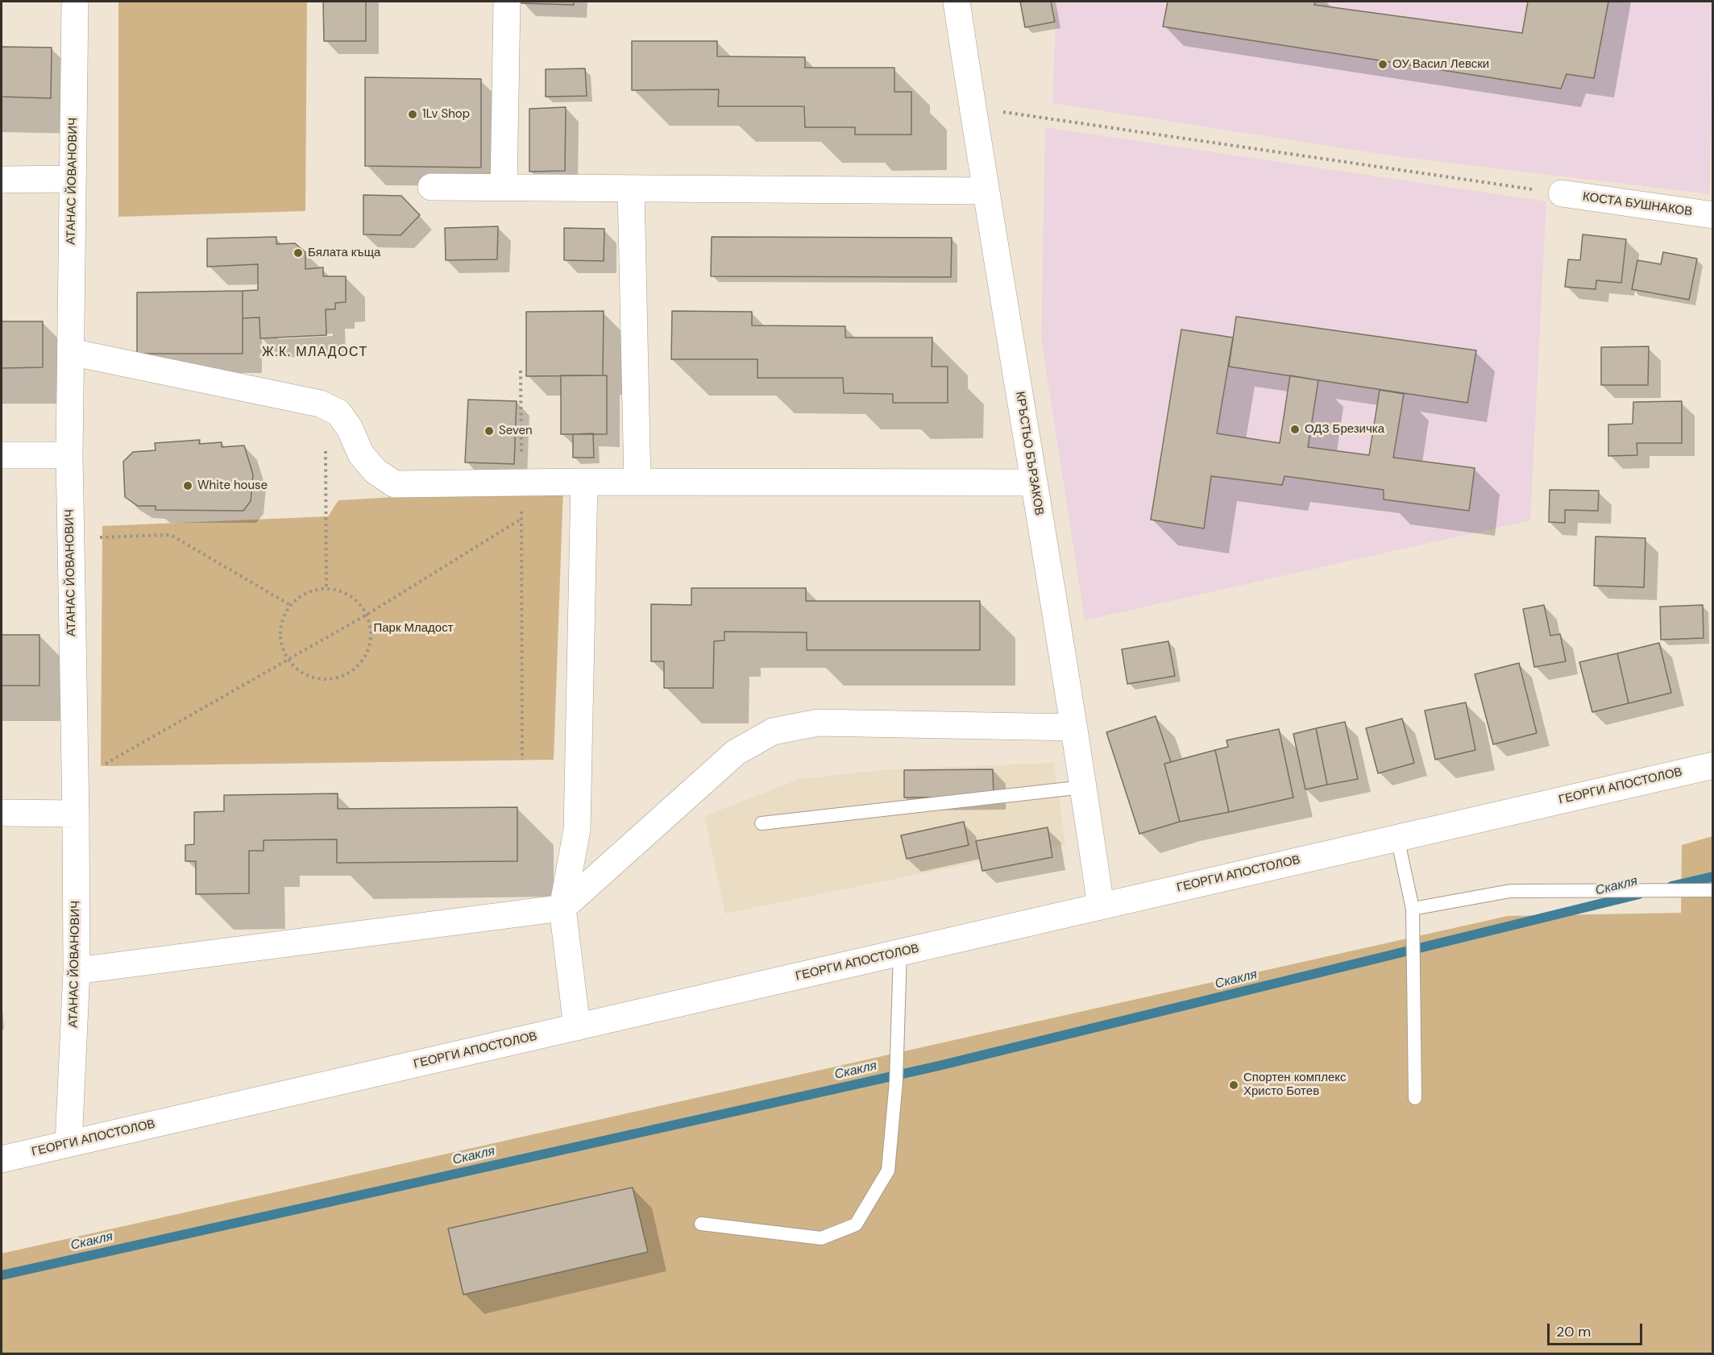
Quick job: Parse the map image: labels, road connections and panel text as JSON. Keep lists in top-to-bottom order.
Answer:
{
  "streets": {
    "street": [
      "АТАНАС ЙОВАНОВИЧ",
      "КОСТА БУШНАКОВ",
      "КРЪСТЬО БЪРЗАКОВ",
      "ГЕОРГИ АПОСТОЛОВ"
    ]
  },
  "crossings": [
    ["АТАНАС ЙОВАНОВИЧ", "ГЕОРГИ АПОСТОЛОВ"],
    ["КРЪСТЬО БЪРЗАКОВ", "ГЕОРГИ АПОСТОЛОВ"]
  ],
  "districts": ["Ж.К. МЛАДОСТ"],
  "water": ["Скакля"],
  "parks": ["Парк Младост"],
  "places": [
    "ОУ Васил Левски",
    "1Lv Shop",
    "Бялата къща",
    "ОДЗ Брезичка",
    "Seven",
    "White house",
    "Спортен комплекс Христо Ботев"
  ],
  "scale_bar": "20 m"
}
